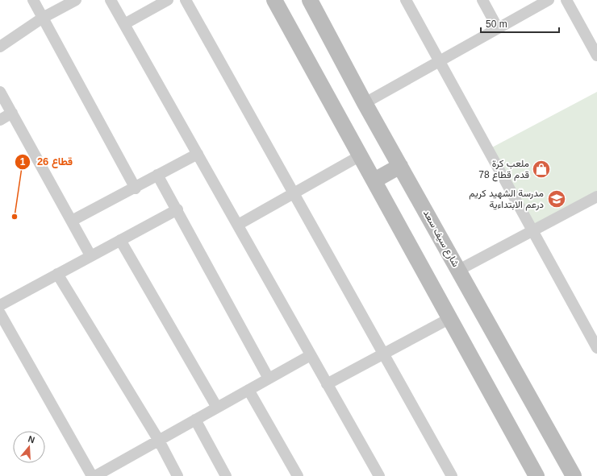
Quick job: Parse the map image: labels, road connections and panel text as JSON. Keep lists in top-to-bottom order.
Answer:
{
  "streets": {
    "street": ["شارع سيف سعد"]
  },
  "places": {
    "shop": ["ملعب كرة قدم قطاع 78"],
    "school or university": ["مدرسة الشهيد كريم درعم الابتداءية"],
    "other": ["قطاع 26"]
  },
  "scale_bar": "50 m",
  "north": "top"
}
